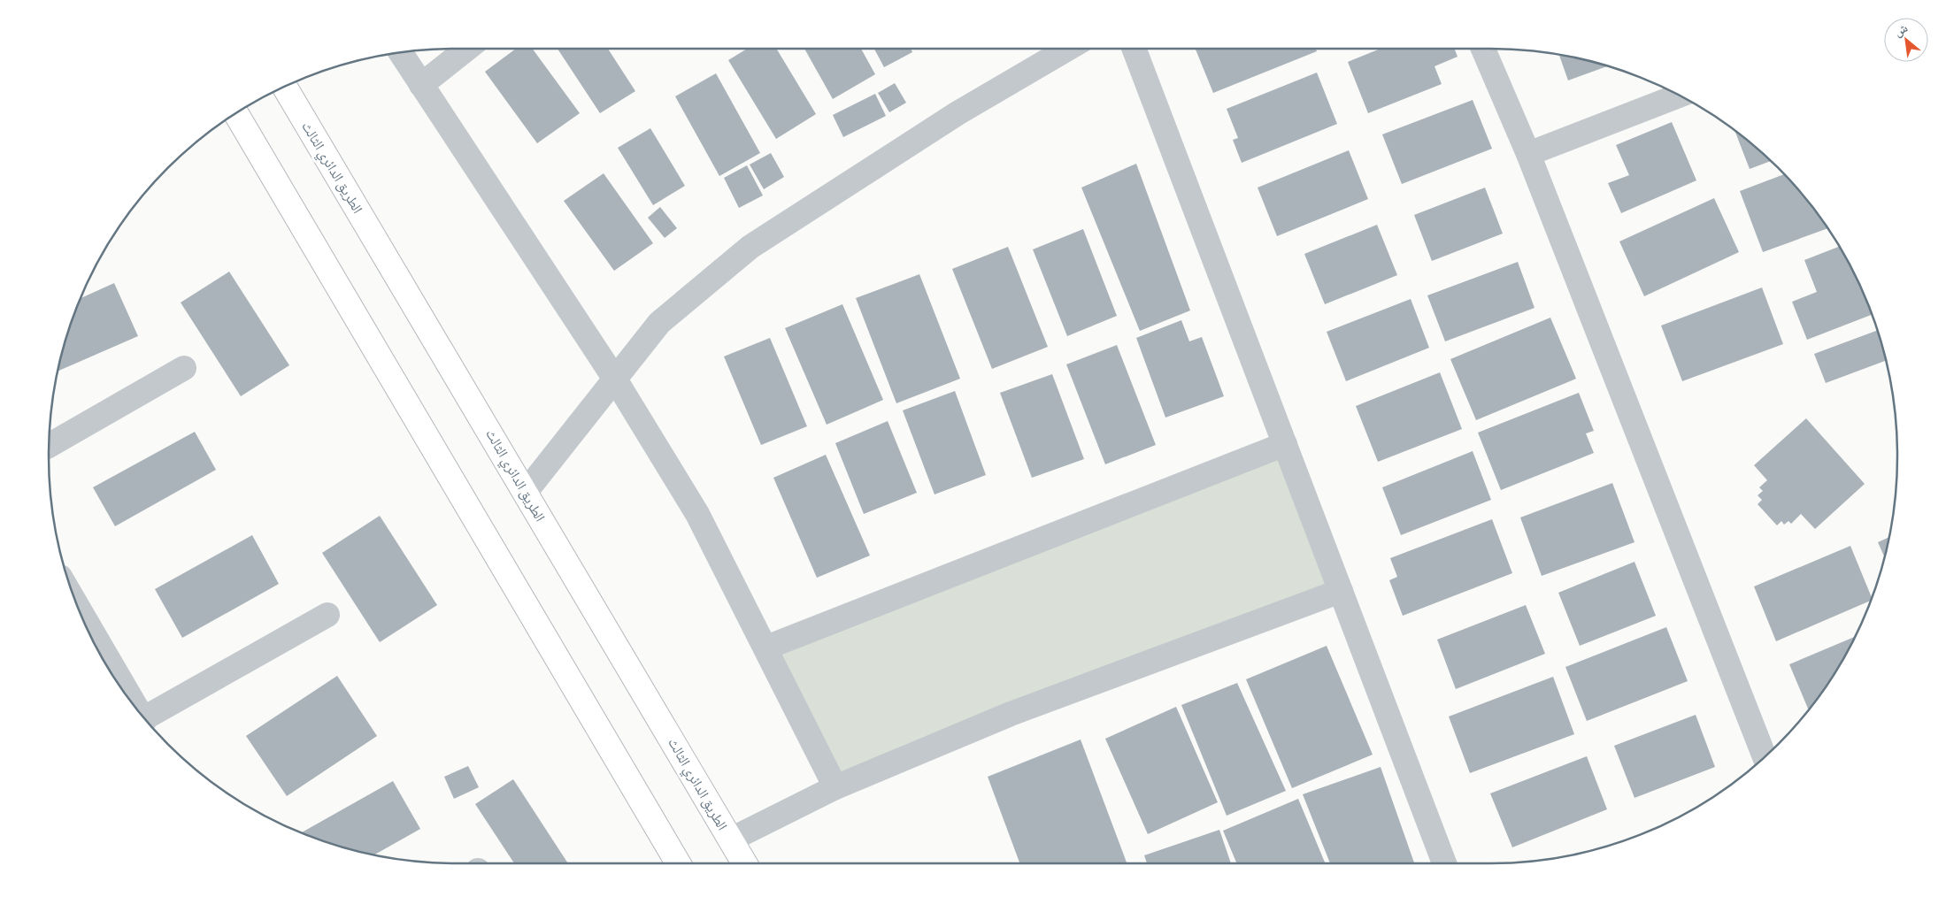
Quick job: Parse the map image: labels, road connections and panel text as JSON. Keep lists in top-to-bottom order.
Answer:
{
  "streets": {
    "highway": ["الطريق الدائري الثالث"]
  },
  "north": "top left"
}
